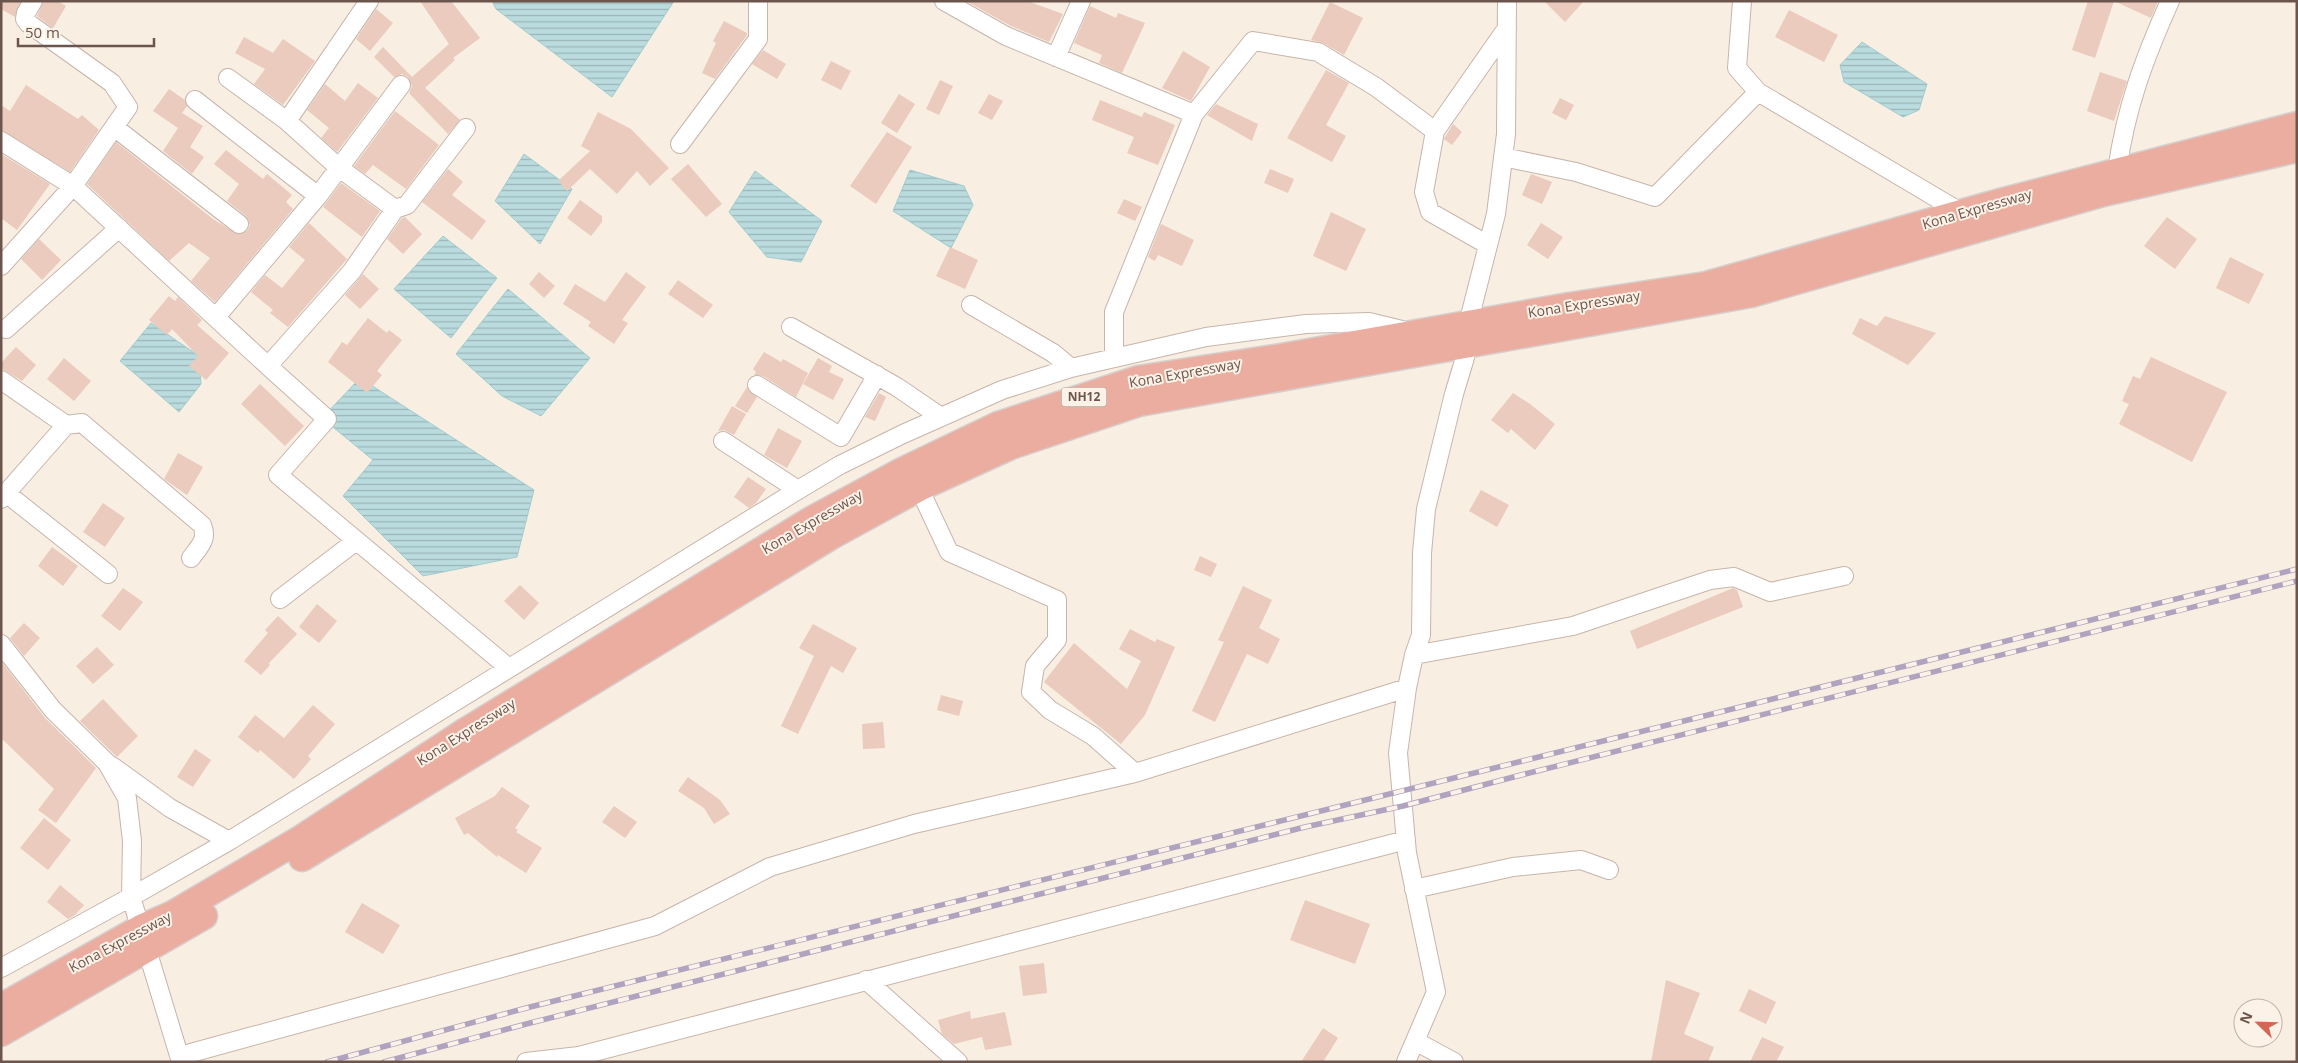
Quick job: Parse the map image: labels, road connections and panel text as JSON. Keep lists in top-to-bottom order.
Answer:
{
  "streets": {
    "highway": ["Kona Expressway", "NH12"]
  },
  "scale_bar": "50 m",
  "north": "top left"
}
